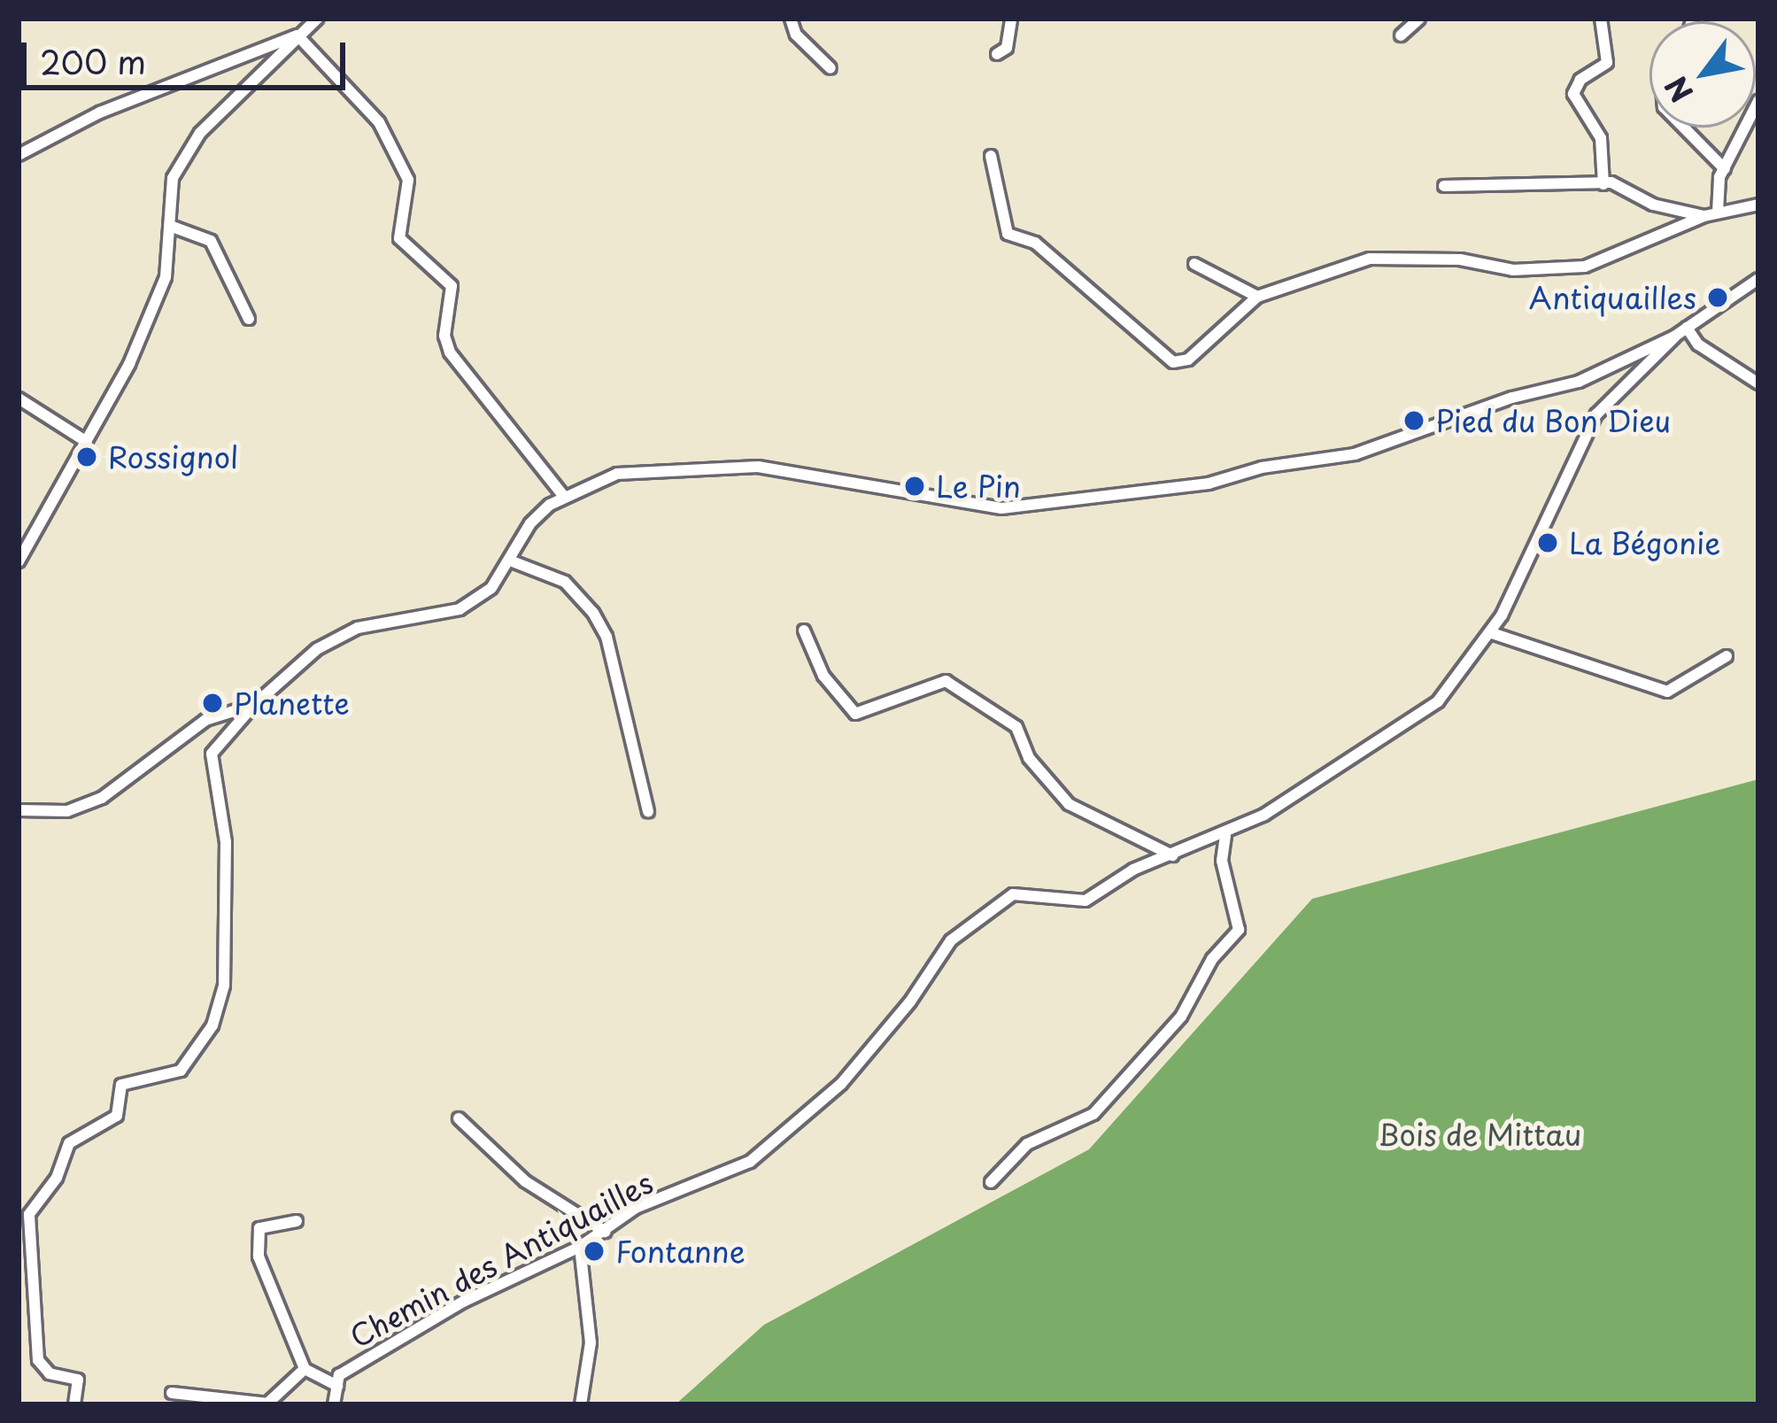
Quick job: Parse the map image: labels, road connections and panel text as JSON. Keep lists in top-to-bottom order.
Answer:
{
  "streets": {
    "street": ["Chemin des Antiquailles"]
  },
  "parks": ["Bois de Mittau"],
  "places": [
    "Antiquailles",
    "Pied du Bon Dieu",
    "Rossignol",
    "Le Pin",
    "La Bégonie",
    "Planette",
    "Fontanne"
  ],
  "scale_bar": "200 m",
  "north": "bottom left"
}
